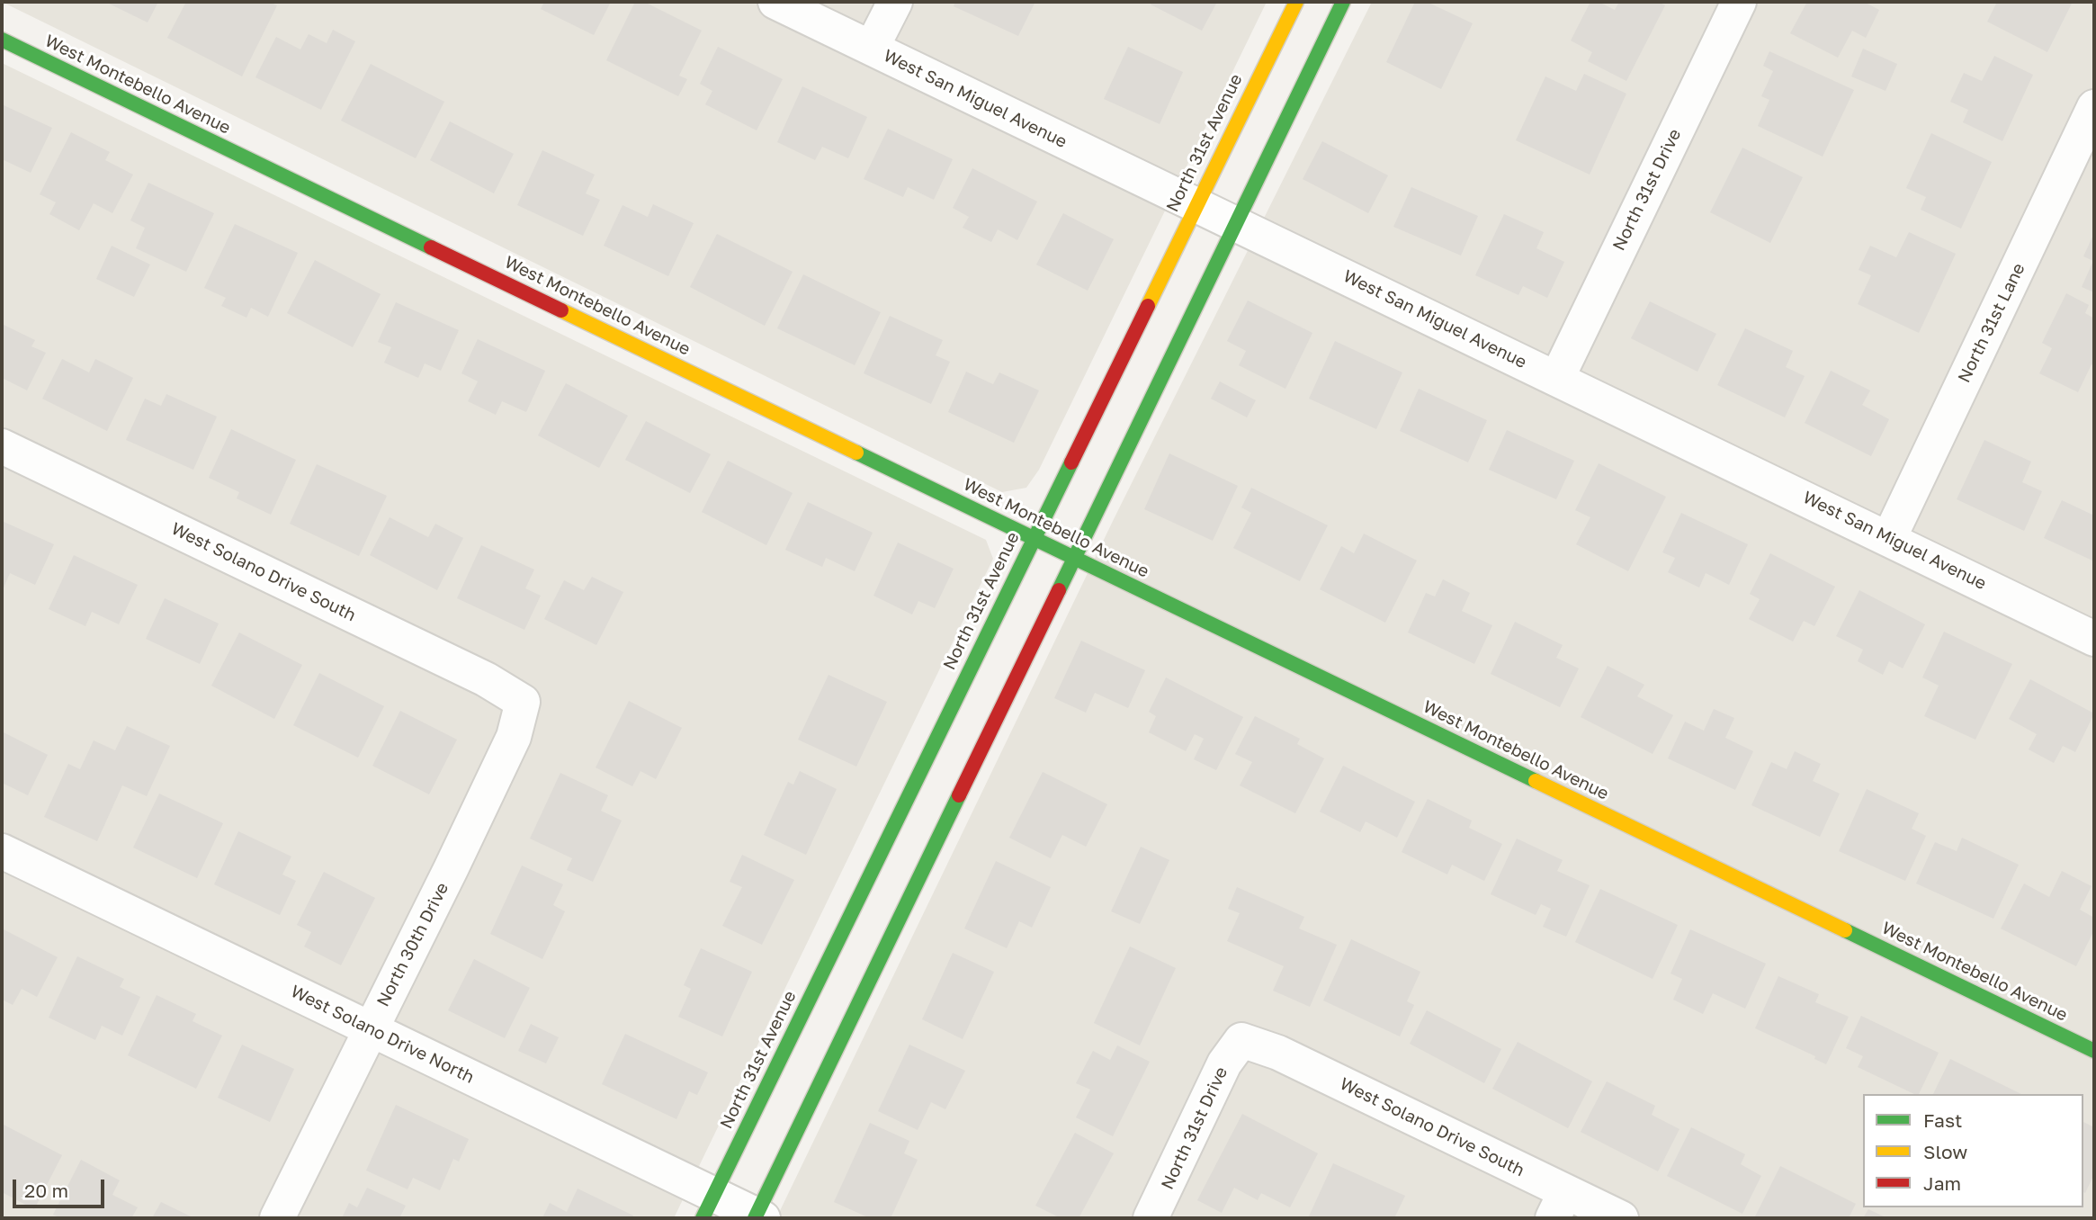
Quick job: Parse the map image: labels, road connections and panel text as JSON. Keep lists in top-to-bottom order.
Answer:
{
  "streets": {
    "street": [
      "West Montebello Avenue",
      "West San Miguel Avenue",
      "North 31st Avenue",
      "North 31st Drive",
      "North 31st Lane",
      "West Solano Drive South",
      "North 30th Drive",
      "West Solano Drive North"
    ]
  },
  "crossings": [
    ["West Montebello Avenue", "North 31st Avenue"],
    ["West San Miguel Avenue", "North 31st Avenue"],
    ["West San Miguel Avenue", "North 31st Drive"],
    ["West San Miguel Avenue", "North 31st Lane"],
    ["North 31st Avenue", "West Solano Drive North"],
    ["North 31st Drive", "West Solano Drive South"],
    ["West Solano Drive South", "North 30th Drive"],
    ["North 30th Drive", "West Solano Drive North"]
  ],
  "legend": ["Fast", "Slow", "Jam"],
  "scale_bar": "20 m"
}
